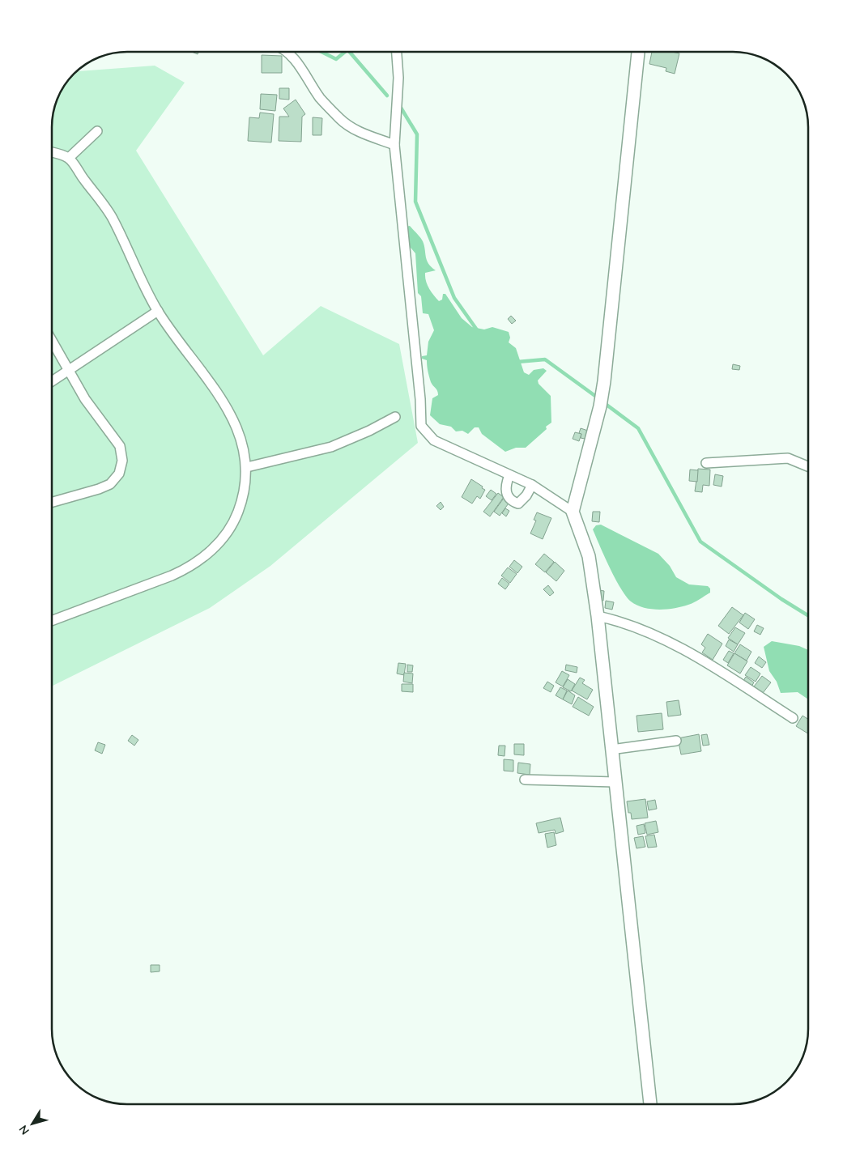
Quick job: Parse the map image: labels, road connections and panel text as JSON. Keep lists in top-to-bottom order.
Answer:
{
  "north": "bottom left"
}
